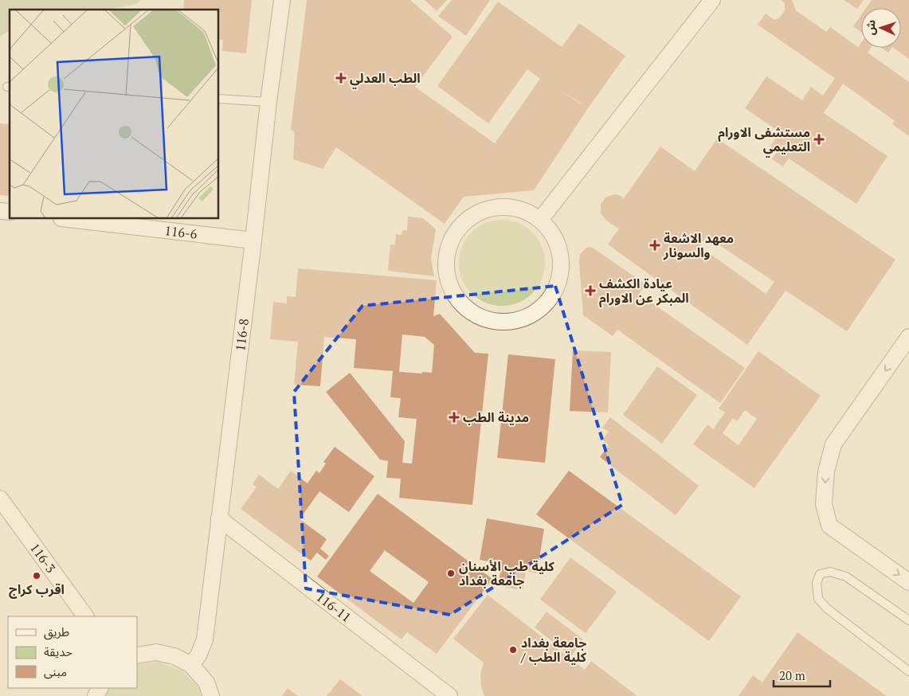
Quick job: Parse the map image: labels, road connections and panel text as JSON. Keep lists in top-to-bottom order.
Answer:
{
  "streets": {
    "street": [
      "116-6",
      "116-8",
      "116-3",
      "116-11"
    ]
  },
  "crossings": [
    ["116-6", "116-8"],
    ["116-8", "116-11"]
  ],
  "places": {
    "health": [
      "الطب العدلي",
      "مستشفى الاورام التعليمي",
      "معهد الاشعة والسونار",
      "عيادة الكشف المبكر عن الاورام",
      "مدينة الطب"
    ],
    "other": ["كلية طب الأسنان جامعة بغداد", "اقرب كراج", "جامعة بغداد / كلية الطب"]
  },
  "legend": ["طريق", "حديقة", "مبنى"],
  "scale_bar": "20 m",
  "north": "left"
}
